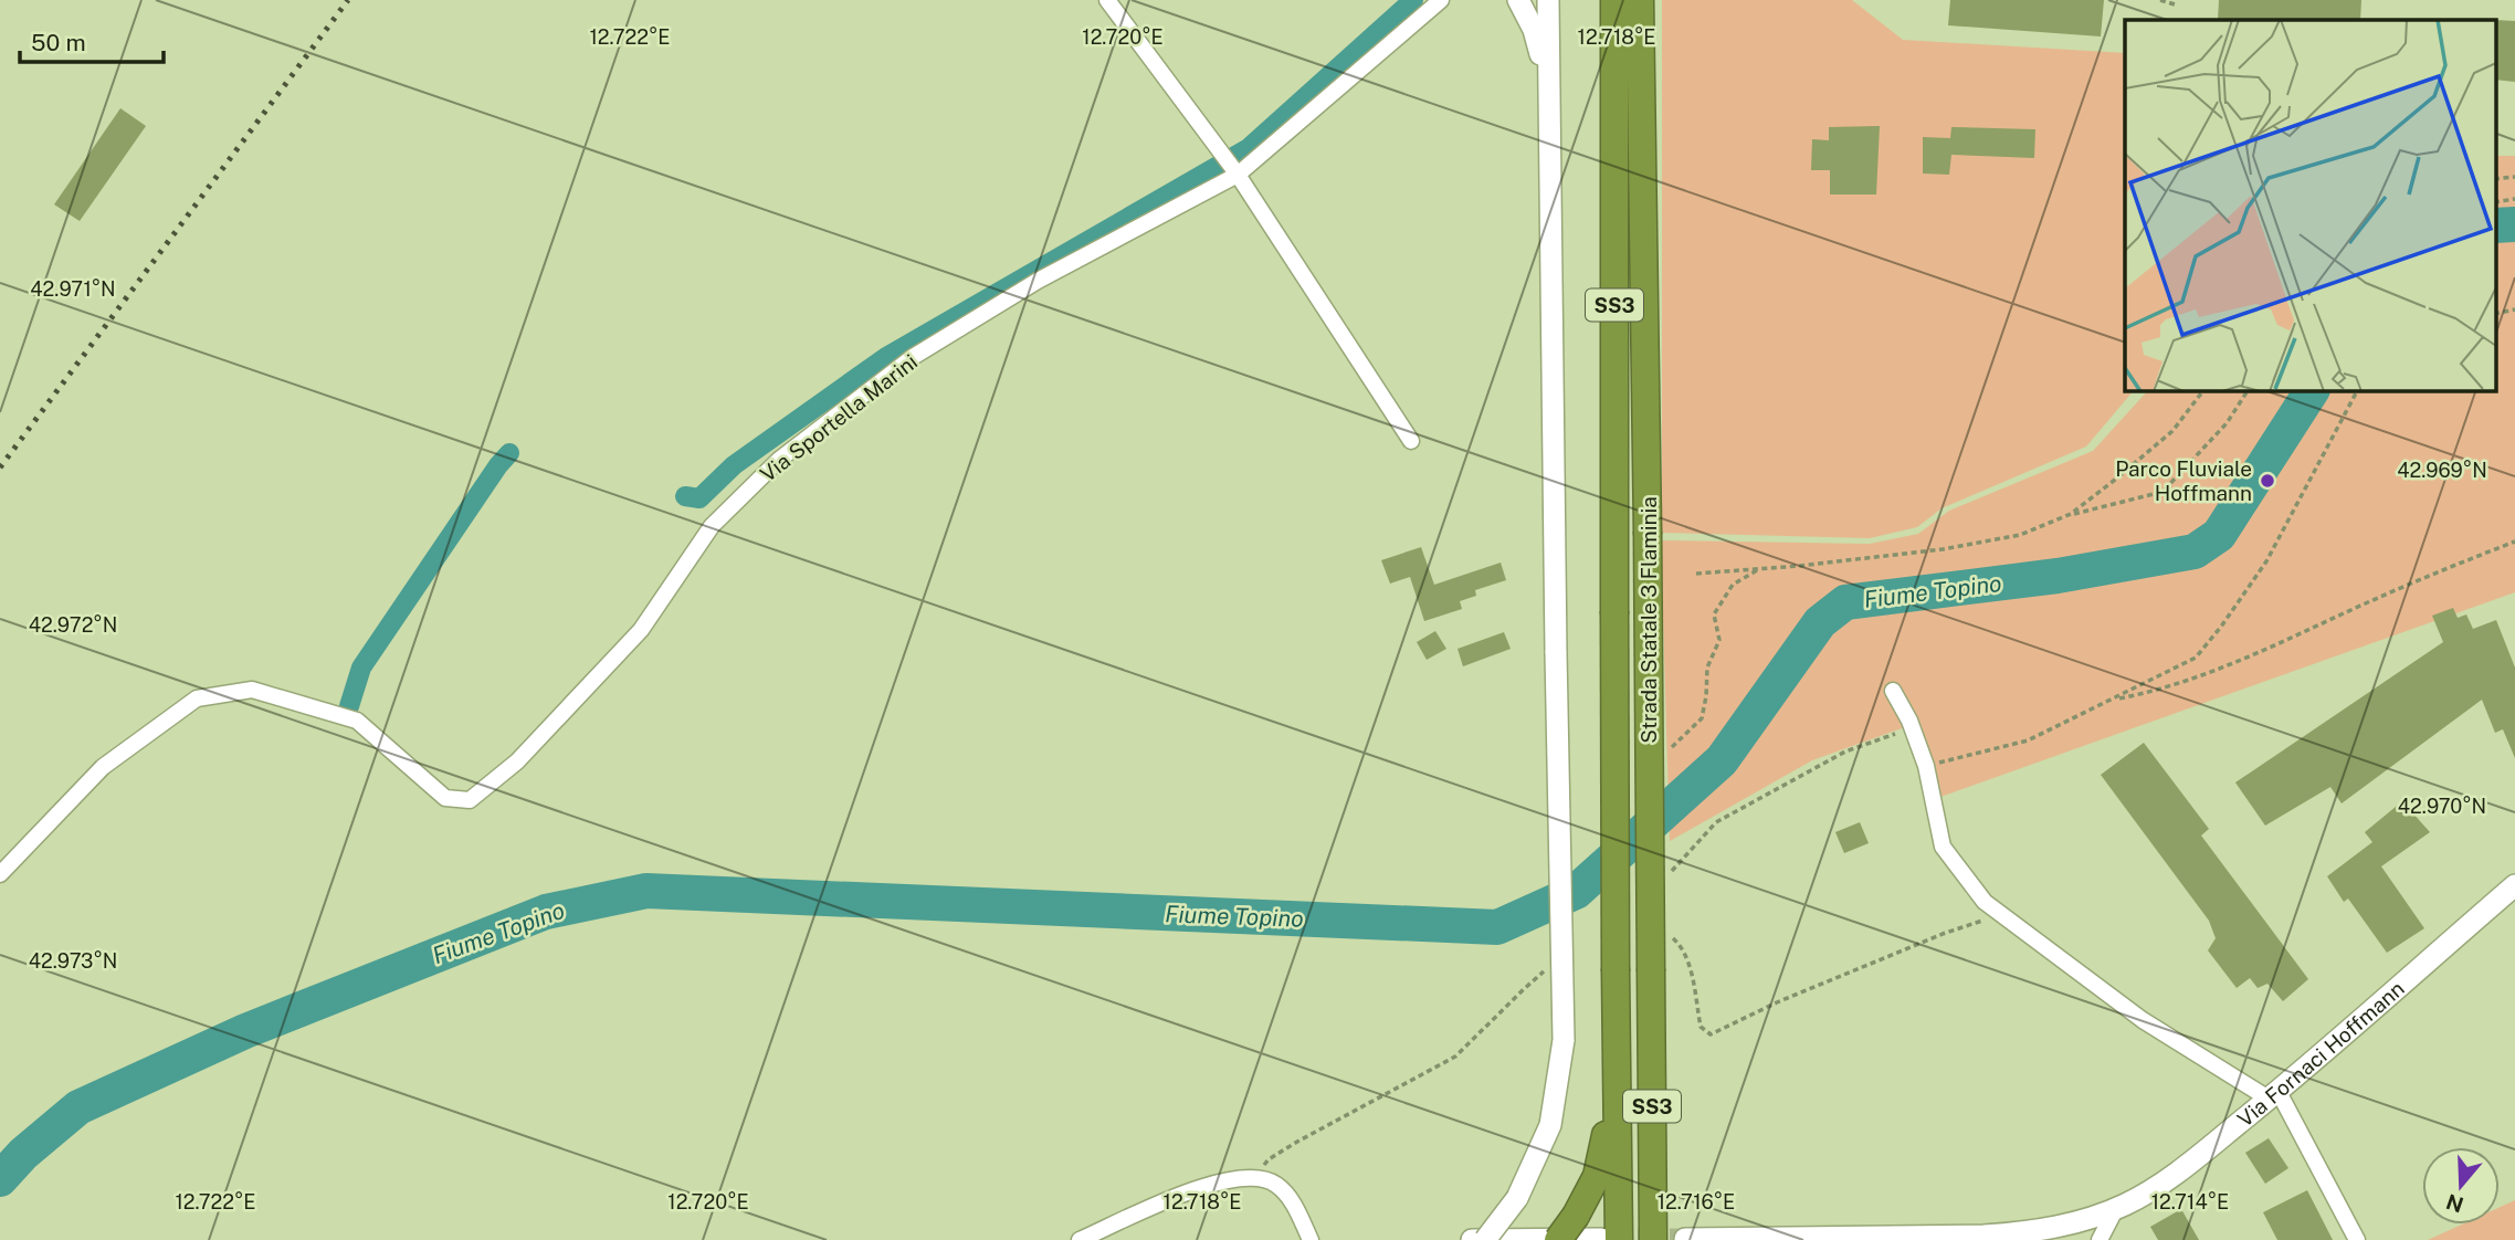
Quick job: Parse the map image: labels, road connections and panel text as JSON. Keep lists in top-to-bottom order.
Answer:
{
  "streets": {
    "highway": ["SS3", "Strada Statale 3 Flaminia"],
    "main road": ["Via Fornaci Hoffmann"],
    "street": ["Via Sportella Marini"]
  },
  "water": ["Fiume Topino"],
  "places": ["Parco Fluviale Hoffmann"],
  "scale_bar": "50 m",
  "north": "bottom",
  "coordinates": [
    "12.722°E",
    "12.720°E",
    "12.718°E",
    "42.971°N",
    "42.969°N",
    "42.972°N",
    "42.970°N",
    "42.973°N",
    "12.716°E",
    "12.714°E"
  ]
}
